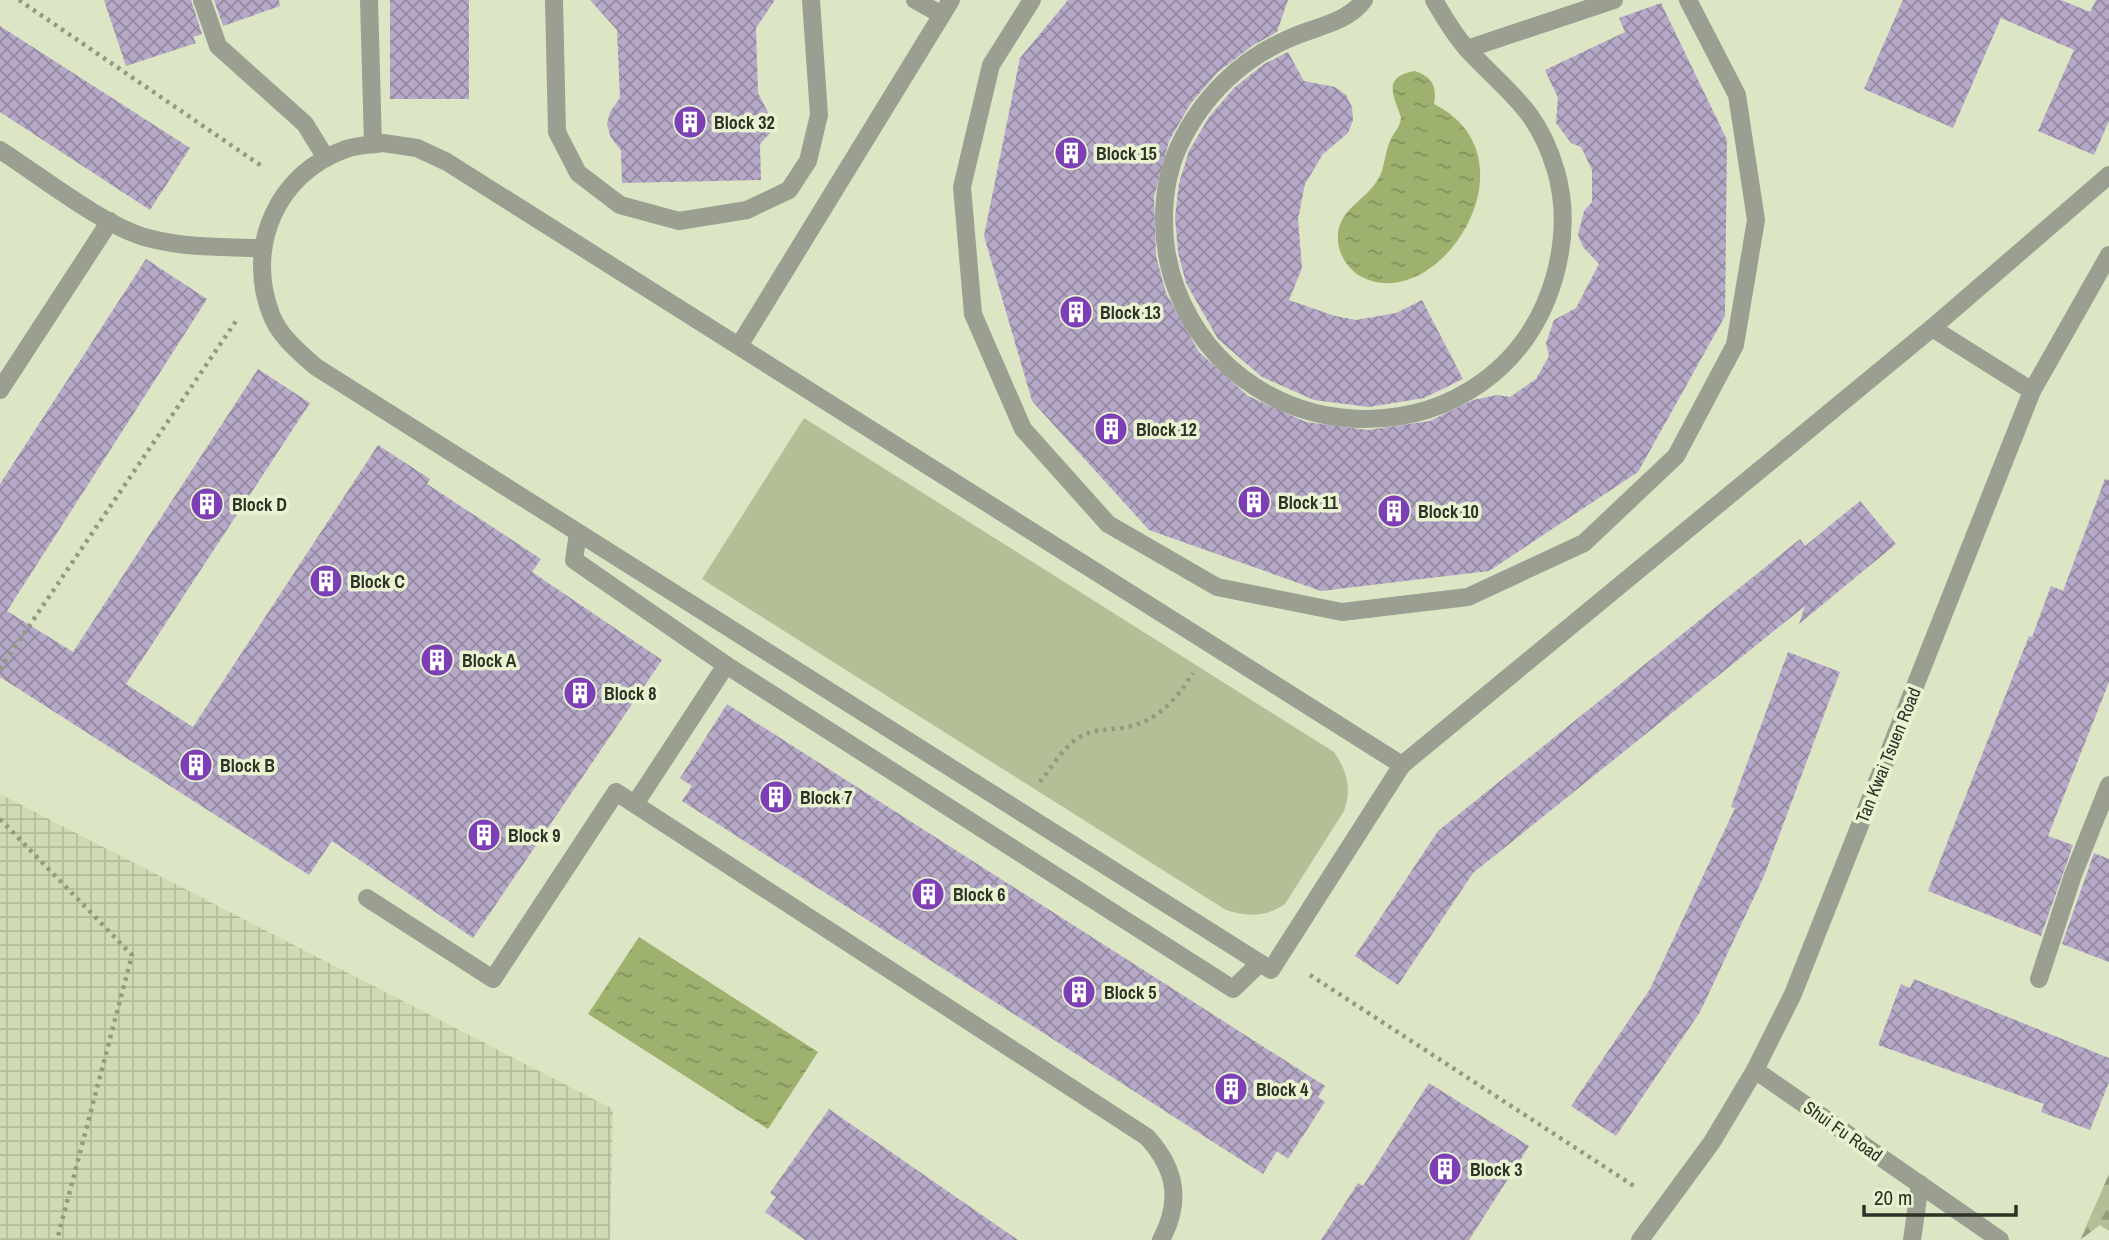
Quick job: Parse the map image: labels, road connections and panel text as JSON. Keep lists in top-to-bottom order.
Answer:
{
  "streets": {
    "street": ["Tan Kwai Tsuen Road", "Shui Fu Road"]
  },
  "crossings": [
    ["Tan Kwai Tsuen Road", "Shui Fu Road"]
  ],
  "places": {
    "building": [
      "Block 32",
      "Block 15",
      "Block 13",
      "Block 12",
      "Block 11",
      "Block D",
      "Block 10",
      "Block C",
      "Block A",
      "Block 8",
      "Block B",
      "Block 7",
      "Block 9",
      "Block 6",
      "Block 5",
      "Block 4",
      "Block 3"
    ]
  },
  "scale_bar": "20 m"
}
